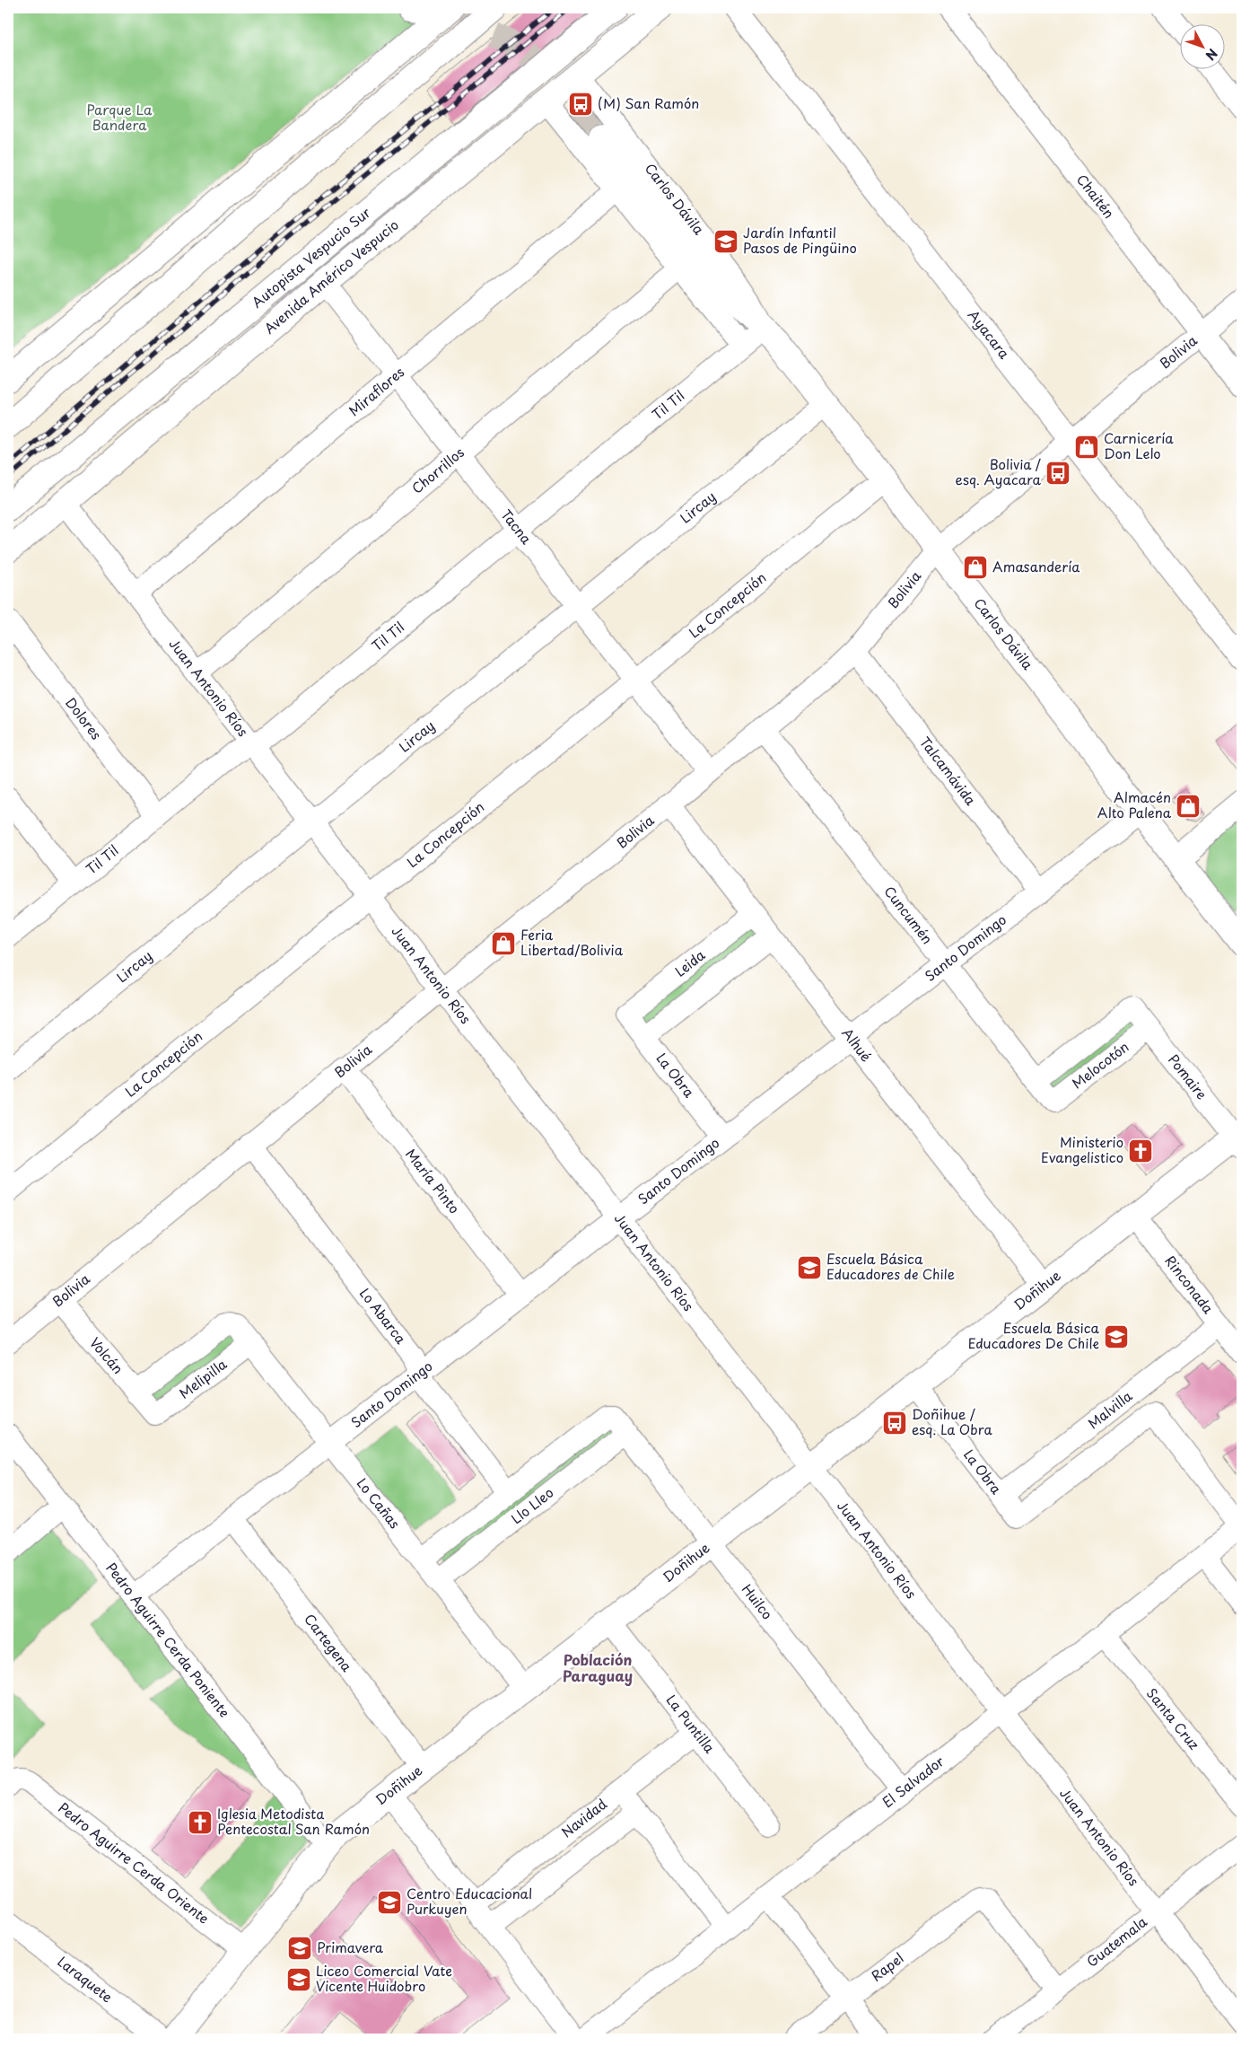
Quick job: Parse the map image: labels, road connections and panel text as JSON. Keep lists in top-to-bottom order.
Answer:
{
  "streets": {
    "main road": [
      "Carlos Dávila",
      "Autopista Vespucio Sur",
      "Avenida Américo Vespucio",
      "Doñihue"
    ],
    "street": [
      "Chaitén",
      "Ayacara",
      "Bolivia",
      "Miraflores",
      "Til Til",
      "Chorrillos",
      "Lircay",
      "Tacna",
      "La Concepción",
      "Juan Antonio Ríos",
      "Dolores",
      "Talcamávida",
      "Cuncumén",
      "Santo Domingo",
      "Leida",
      "Alhué",
      "Melocotón",
      "La Obra",
      "Pomaire",
      "María Pinto",
      "Rinconada",
      "Lo Abarca",
      "Volcán",
      "Melipilla",
      "Malvilla",
      "Lo Cañas",
      "Llo Lleo",
      "Huilco",
      "Pedro Aguirre Cerda Poniente",
      "Cartegena",
      "Santa Cruz",
      "La Puntilla",
      "El Salvador",
      "Navidad",
      "Pedro Aguirre Cerda Oriente",
      "Guatemala",
      "Rapel",
      "Laraquete"
    ]
  },
  "crossings": [
    ["Chaitén", "Bolivia"],
    ["Carlos Dávila", "Avenida Américo Vespucio"],
    ["Carlos Dávila", "Bolivia"],
    ["Carlos Dávila", "Til Til"],
    ["Carlos Dávila", "Lircay"],
    ["Carlos Dávila", "La Concepción"],
    ["Carlos Dávila", "Santo Domingo"],
    ["Avenida Américo Vespucio", "Tacna"],
    ["Avenida Américo Vespucio", "Juan Antonio Ríos"],
    ["Ayacara", "Bolivia"],
    ["Bolivia", "Tacna"],
    ["Bolivia", "Juan Antonio Ríos"],
    ["Bolivia", "Talcamávida"],
    ["Bolivia", "Cuncumén"],
    ["Bolivia", "Alhué"],
    ["Bolivia", "María Pinto"],
    ["Bolivia", "Lo Abarca"],
    ["Bolivia", "Volcán"],
    ["Miraflores", "Tacna"],
    ["Miraflores", "Juan Antonio Ríos"],
    ["Til Til", "Tacna"],
    ["Til Til", "Juan Antonio Ríos"],
    ["Til Til", "Dolores"],
    ["Chorrillos", "Tacna"],
    ["Chorrillos", "Juan Antonio Ríos"],
    ["Lircay", "Tacna"],
    ["Lircay", "Juan Antonio Ríos"],
    ["Tacna", "La Concepción"],
    ["La Concepción", "Juan Antonio Ríos"],
    ["Juan Antonio Ríos", "Santo Domingo"],
    ["Juan Antonio Ríos", "Doñihue"],
    ["Juan Antonio Ríos", "El Salvador"],
    ["Juan Antonio Ríos", "Guatemala"],
    ["Talcamávida", "Santo Domingo"],
    ["Cuncumén", "Santo Domingo"],
    ["Cuncumén", "Melocotón"],
    ["Santo Domingo", "Alhué"],
    ["Santo Domingo", "La Obra"],
    ["Santo Domingo", "María Pinto"],
    ["Santo Domingo", "Lo Abarca"],
    ["Santo Domingo", "Lo Cañas"],
    ["Santo Domingo", "Pedro Aguirre Cerda Poniente"],
    ["Santo Domingo", "Cartegena"],
    ["Leida", "Alhué"],
    ["Leida", "La Obra"],
    ["Alhué", "Doñihue"],
    ["Melocotón", "Pomaire"],
    ["La Obra", "Doñihue"],
    ["La Obra", "Malvilla"],
    ["Pomaire", "Doñihue"],
    ["Rinconada", "Doñihue"],
    ["Rinconada", "Malvilla"],
    ["Doñihue", "Lo Cañas"],
    ["Doñihue", "Huilco"],
    ["Doñihue", "Pedro Aguirre Cerda Poniente"],
    ["Doñihue", "Cartegena"],
    ["Doñihue", "La Puntilla"],
    ["Doñihue", "Pedro Aguirre Cerda Oriente"],
    ["Lo Abarca", "Llo Lleo"],
    ["Volcán", "Melipilla"],
    ["Volcán", "Lo Cañas"],
    ["Melipilla", "Lo Cañas"],
    ["Malvilla", "El Salvador"],
    ["Lo Cañas", "Llo Lleo"],
    ["Llo Lleo", "Huilco"],
    ["Huilco", "El Salvador"],
    ["Santa Cruz", "El Salvador"],
    ["La Puntilla", "Navidad"],
    ["Guatemala", "Rapel"]
  ],
  "districts": ["Población Paraguay"],
  "parks": ["Parque La Bandera"],
  "places": {
    "bus stop": ["(M) San Ramón", "Bolivia / esq. Ayacara", "Doñihue / esq. La Obra"],
    "school or university": [
      "Jardín Infantil Pasos de Pingüino",
      "Escuela Básica Educadores de Chile",
      "Escuela Básica Educadores De Chile",
      "Centro Educacional Purkuyen",
      "Primavera",
      "Liceo Comercial Vate Vicente Huidobro"
    ],
    "shop": [
      "Carnicería Don Lelo",
      "Amasandería",
      "Almacén Alto Palena",
      "Feria Libertad/Bolivia"
    ],
    "church": ["Ministerio Evangelistico", "Iglesia Metodista Pentecostal San Ramón"]
  },
  "north": "bottom right"
}
